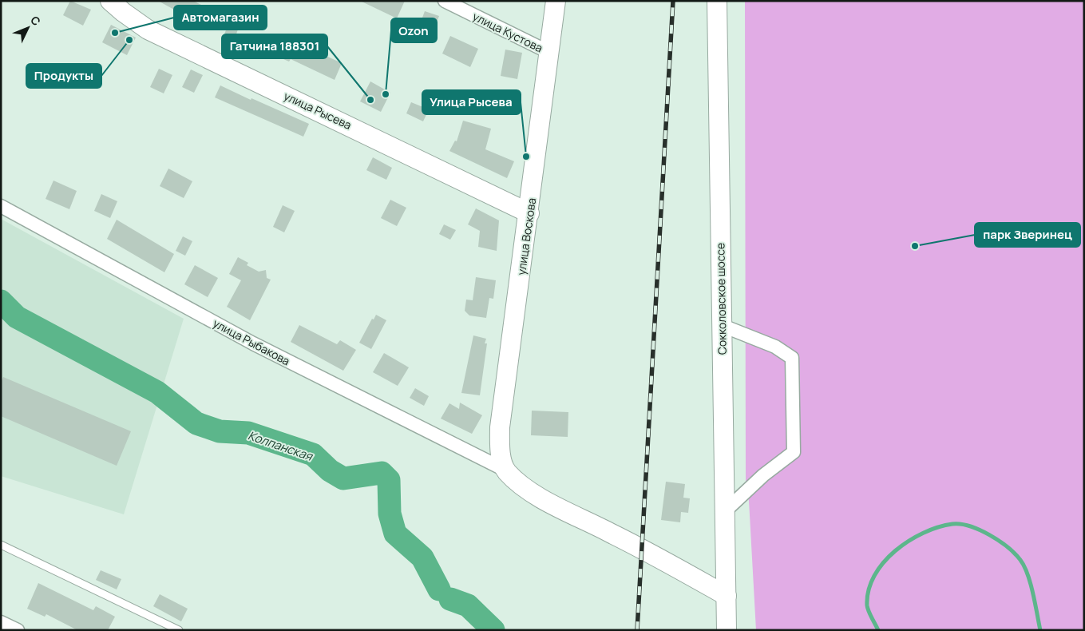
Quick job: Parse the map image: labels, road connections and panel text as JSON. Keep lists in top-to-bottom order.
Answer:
{
  "streets": {
    "main road": ["улица Рысева", "улица Воскова", "Сокколовское шоссе"],
    "street": ["улица Кустова", "улица Рыбакова"]
  },
  "crossings": [
    ["улица Кустова", "улица Воскова"],
    ["улица Рысева", "улица Воскова"],
    ["улица Воскова", "Сокколовское шоссе"],
    ["улица Воскова", "улица Рыбакова"]
  ],
  "water": ["Колпанская"],
  "places": [
    "Автомагазин",
    "Продукты",
    "Ozon",
    "Гатчина 188301",
    "Улица Рысева",
    "парк Зверинец"
  ],
  "north": "top right"
}
